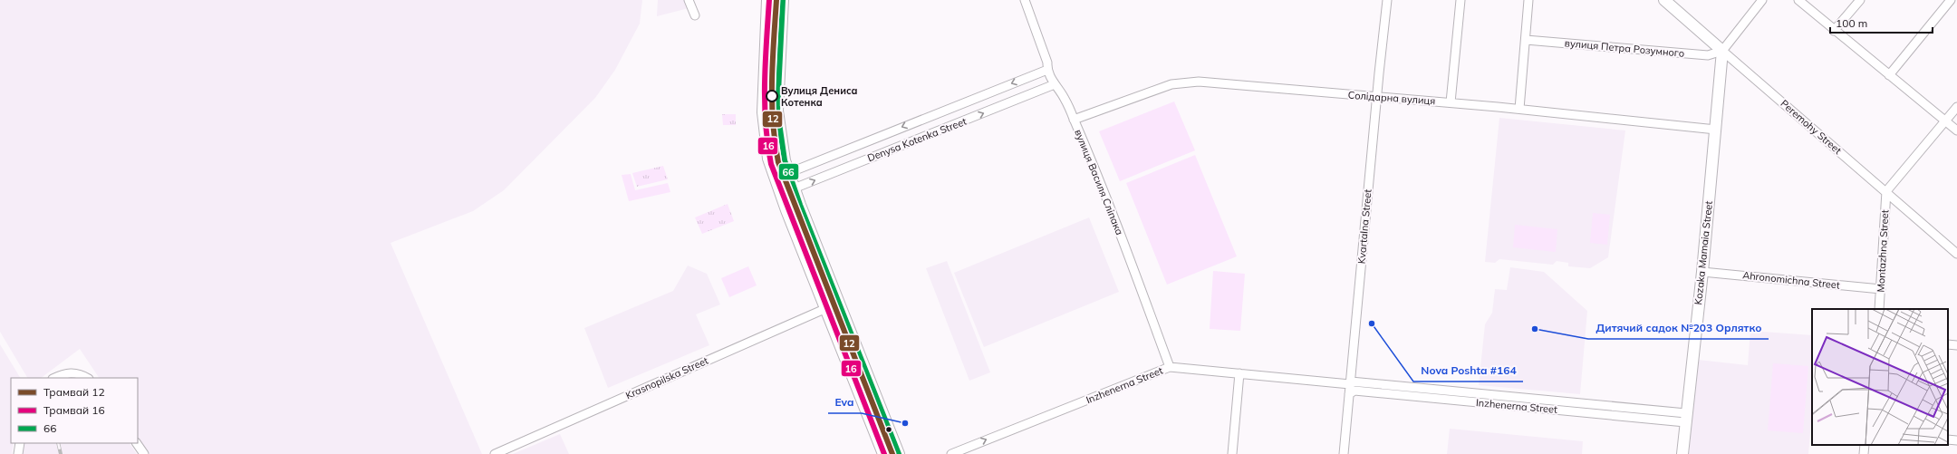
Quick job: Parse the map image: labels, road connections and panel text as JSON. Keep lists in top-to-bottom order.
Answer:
{
  "streets": {
    "main road": ["Peremohy Street", "Kozaka Mamaia Street"],
    "street": [
      "вулиця Петра Розумного",
      "Солідарна вулиця",
      "Denysa Kotenka Street",
      "вулиця Василя Сліпака",
      "Kvartalna Street",
      "Montazhna Street",
      "Ahronomichna Street",
      "Krasnopilska Street",
      "Inzhenerna Street"
    ]
  },
  "crossings": [
    ["вулиця Петра Розумного", "Peremohy Street"],
    ["вулиця Петра Розумного", "Kozaka Mamaia Street"],
    ["Солідарна вулиця", "вулиця Василя Сліпака"],
    ["Солідарна вулиця", "Kvartalna Street"],
    ["Солідарна вулиця", "Kozaka Mamaia Street"],
    ["Peremohy Street", "Montazhna Street"],
    ["Peremohy Street", "Kozaka Mamaia Street"],
    ["Denysa Kotenka Street", "вулиця Василя Сліпака"],
    ["вулиця Василя Сліпака", "Inzhenerna Street"],
    ["Kvartalna Street", "Inzhenerna Street"],
    ["Montazhna Street", "Ahronomichna Street"],
    ["Kozaka Mamaia Street", "Ahronomichna Street"],
    ["Kozaka Mamaia Street", "Inzhenerna Street"]
  ],
  "places": [
    "Вулиця Дениса Котенка",
    "Nova Poshta #164",
    "Дитячий садок №203 Орлятко",
    "Eva"
  ],
  "lines": ["tram line 12", "tram line 16", "transit line 66"],
  "legend": ["Трамвай 12", "Трамвай 16", "66"],
  "scale_bar": "100 m"
}
